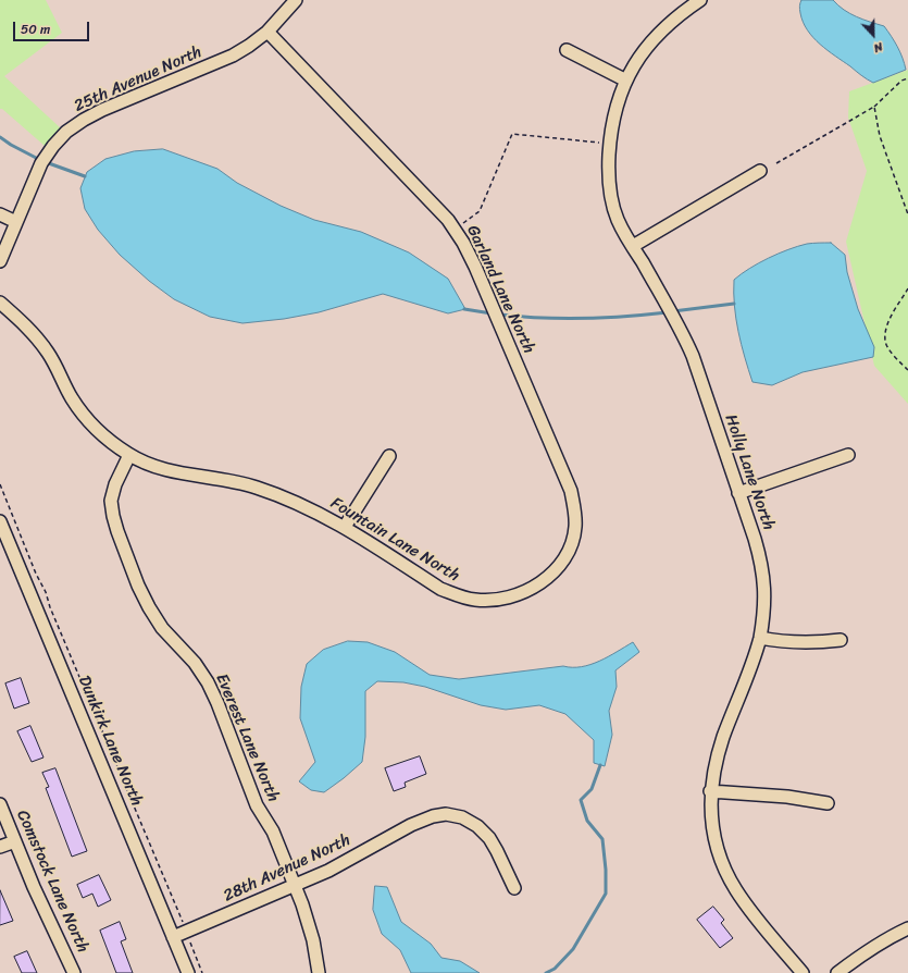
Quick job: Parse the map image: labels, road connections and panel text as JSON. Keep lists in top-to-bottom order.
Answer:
{
  "streets": {
    "street": [
      "25th Avenue North",
      "Garland Lane North",
      "Holly Lane North",
      "Fountain Lane North",
      "Everest Lane North",
      "Dunkirk Lane North",
      "28th Avenue North",
      "Comstock Lane North"
    ]
  },
  "crossings": [
    ["25th Avenue North", "Garland Lane North"],
    ["Garland Lane North", "Fountain Lane North"],
    ["Fountain Lane North", "Everest Lane North"],
    ["Everest Lane North", "28th Avenue North"],
    ["Dunkirk Lane North", "28th Avenue North"]
  ],
  "scale_bar": "50 m",
  "north": "bottom"
}
